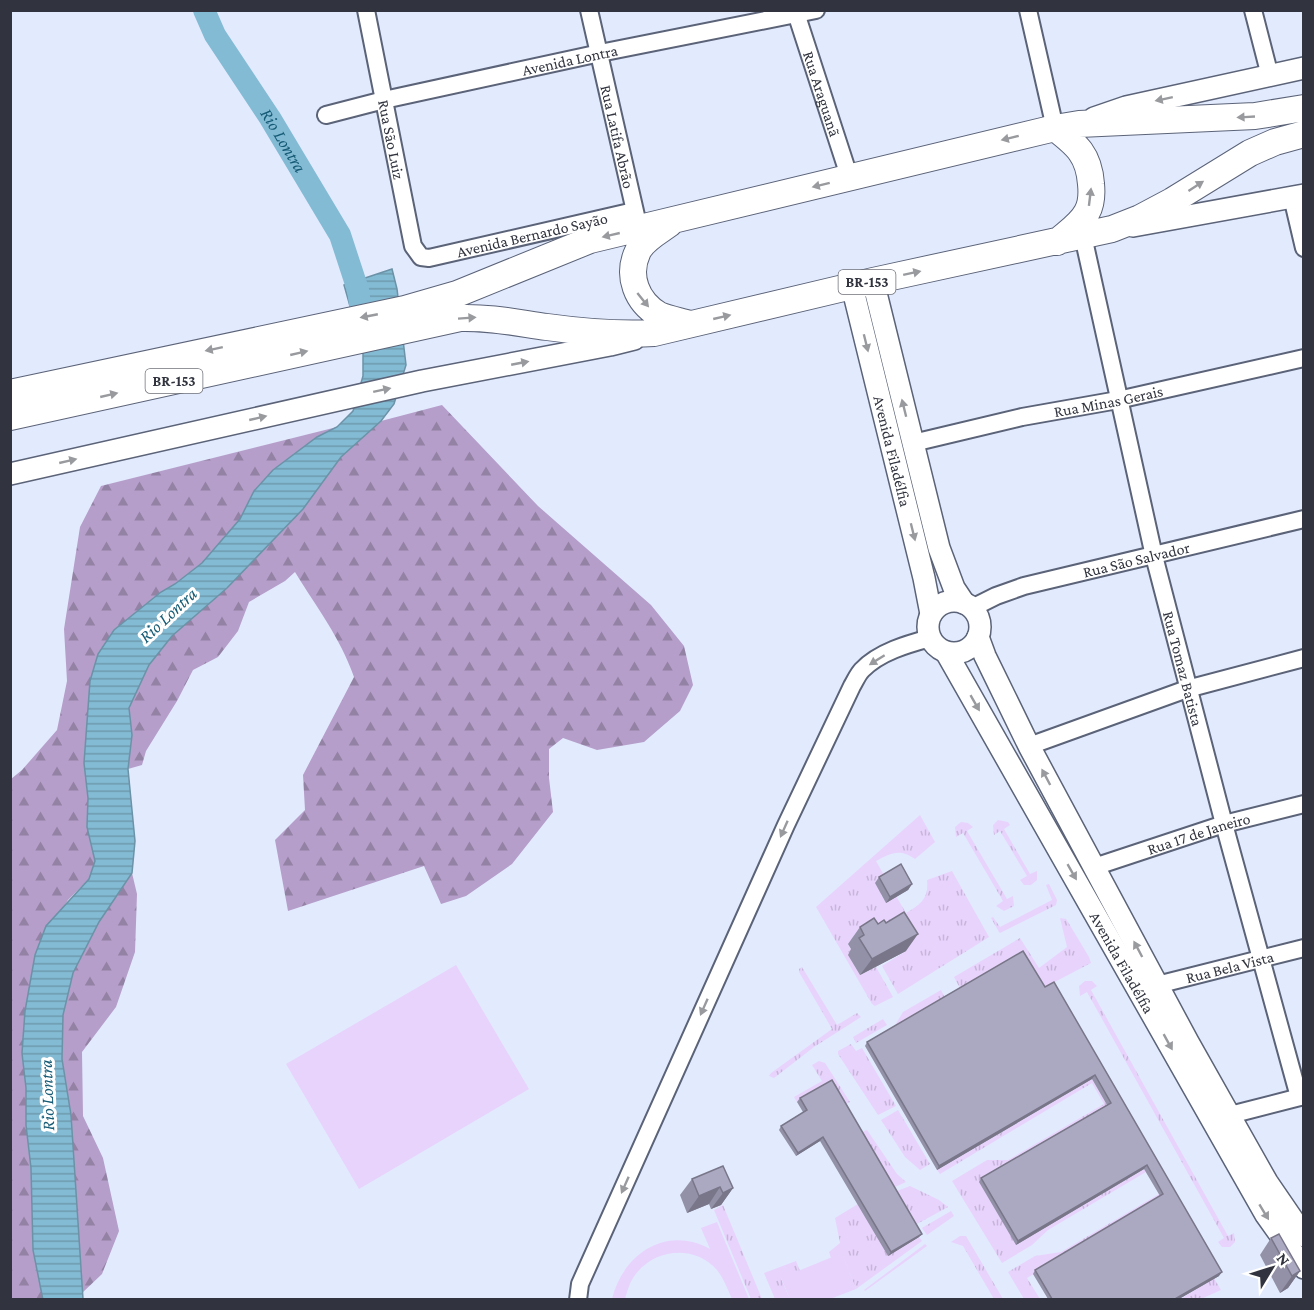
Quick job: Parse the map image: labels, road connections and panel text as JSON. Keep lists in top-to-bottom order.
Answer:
{
  "streets": {
    "highway": ["BR-153"],
    "main road": ["Avenida Filadélfia"],
    "street": [
      "Avenida Lontra",
      "Rua Araguanã",
      "Rua Latifa Abrão",
      "Rua São Luiz",
      "Avenida Bernardo Sayão",
      "Rua Minas Gerais",
      "Rua São Salvador",
      "Rua Tomaz Batista",
      "Rua 17 de Janeiro",
      "Rua Bela Vista"
    ]
  },
  "crossings": [
    ["Avenida Lontra", "Rua Araguanã"],
    ["Avenida Lontra", "Rua Latifa Abrão"],
    ["Avenida Lontra", "Rua São Luiz"],
    ["Rua Araguanã", "BR-153"],
    ["Rua Latifa Abrão", "Avenida Bernardo Sayão"],
    ["Rua Latifa Abrão", "BR-153"],
    ["Rua São Luiz", "Avenida Bernardo Sayão"],
    ["Avenida Bernardo Sayão", "BR-153"],
    ["BR-153", "Avenida Filadélfia"],
    ["BR-153", "Rua Tomaz Batista"],
    ["Rua Minas Gerais", "Avenida Filadélfia"],
    ["Rua Minas Gerais", "Rua Tomaz Batista"],
    ["Avenida Filadélfia", "Rua São Salvador"],
    ["Avenida Filadélfia", "Rua 17 de Janeiro"],
    ["Avenida Filadélfia", "Rua Bela Vista"],
    ["Rua São Salvador", "Rua Tomaz Batista"],
    ["Rua Tomaz Batista", "Rua 17 de Janeiro"],
    ["Rua Tomaz Batista", "Rua Bela Vista"]
  ],
  "water": ["Rio Lontra"],
  "north": "top right"
}
